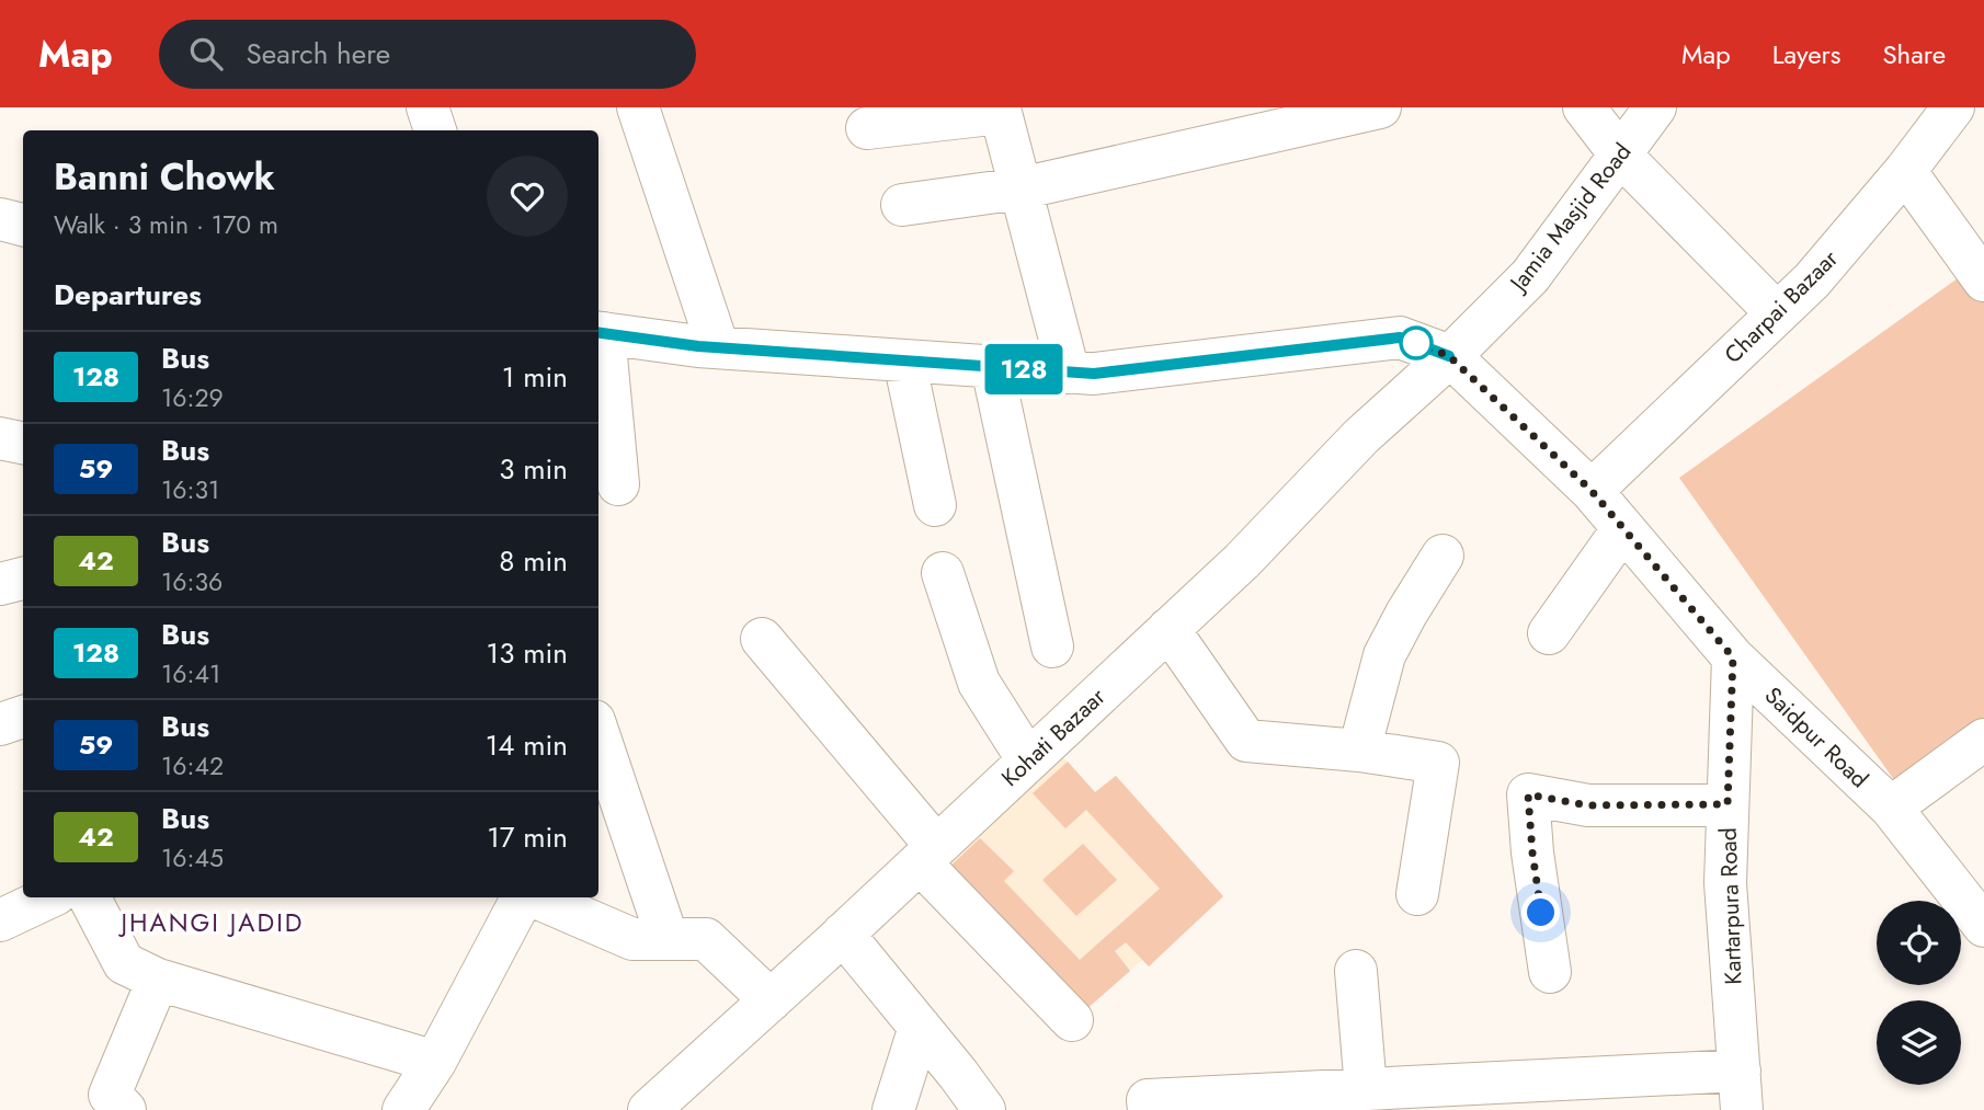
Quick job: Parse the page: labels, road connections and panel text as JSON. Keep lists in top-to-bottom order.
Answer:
{
  "streets": {
    "street": [
      "Jamia Masjid Road",
      "Charpai Bazaar",
      "Kohati Bazaar",
      "Saidpur Road",
      "Kartarpura Road"
    ]
  },
  "crossings": [
    ["Jamia Masjid Road", "Kohati Bazaar"],
    ["Jamia Masjid Road", "Saidpur Road"],
    ["Charpai Bazaar", "Saidpur Road"],
    ["Kohati Bazaar", "Saidpur Road"],
    ["Saidpur Road", "Kartarpura Road"]
  ],
  "districts": ["JHANGI JADID"],
  "lines": ["bus line 128"],
  "page": {
    "header": "Map",
    "search": "Search here",
    "nav": ["Map", "Layers", "Share"],
    "on_map": "128",
    "heading": [
      ["Banni Chowk", "Walk · 3 min · 170 m"],
      "Departures"
    ],
    "list": [
      {
        "mark": "128",
        "name": "Bus",
        "note": "16:29",
        "value": "1 min"
      },
      {
        "mark": "59",
        "name": "Bus",
        "note": "16:31",
        "value": "3 min"
      },
      {
        "mark": "42",
        "name": "Bus",
        "note": "16:36",
        "value": "8 min"
      },
      {
        "mark": "128",
        "name": "Bus",
        "note": "16:41",
        "value": "13 min"
      },
      {
        "mark": "59",
        "name": "Bus",
        "note": "16:42",
        "value": "14 min"
      },
      {
        "mark": "42",
        "name": "Bus",
        "note": "16:45",
        "value": "17 min"
      }
    ]
  }
}
